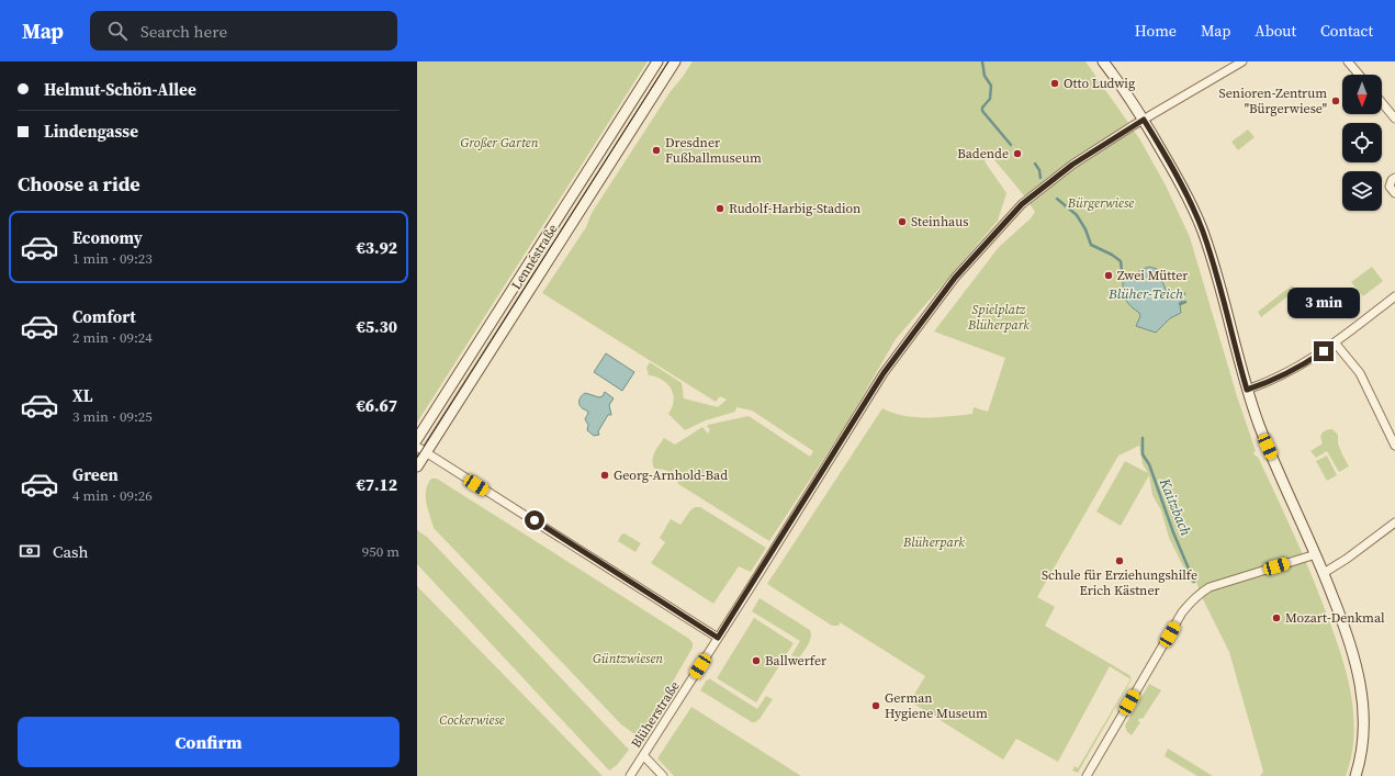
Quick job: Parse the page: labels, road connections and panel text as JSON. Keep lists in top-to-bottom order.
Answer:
{
  "streets": {
    "main road": ["Lennéstraße"],
    "street": ["Blüherstraße"]
  },
  "water": ["Blüher-Teich", "Kaitzbach"],
  "parks": [
    "Großer Garten",
    "Bürgerwiese",
    "Spielplatz Blüherpark",
    "Blüherpark",
    "Güntzwiesen",
    "Cockerwiese"
  ],
  "places": [
    "Otto Ludwig",
    "Senioren-Zentrum \"Bürgerwiese\"",
    "Dresdner Fußballmuseum",
    "Badende",
    "Rudolf-Harbig-Stadion",
    "Steinhaus",
    "Zwei Mütter",
    "Georg-Arnhold-Bad",
    "Schule für Erziehungshilfe Erich Kästner",
    "Mozart-Denkmal",
    "Ballwerfer",
    "German Hygiene Museum"
  ],
  "north": "bottom",
  "page": {
    "header": "Map",
    "search": "Search here",
    "nav": [
      "Home",
      "Map",
      "About",
      "Contact"
    ],
    "banner": ["Helmut-Schön-Allee", "Lindengasse"],
    "heading": "Choose a ride",
    "list": [
      {
        "name": "Economy",
        "note": "1 min · 09:23",
        "value": "€3.92"
      },
      {
        "name": "Comfort",
        "note": "2 min · 09:24",
        "value": "€5.30"
      },
      {
        "name": "XL",
        "note": "3 min · 09:25",
        "value": "€6.67"
      },
      {
        "name": "Green",
        "note": "4 min · 09:26",
        "value": "€7.12"
      }
    ],
    "bubble": "3 min",
    "pay": ["Cash", "950 m"],
    "buttons": "Confirm"
  }
}
